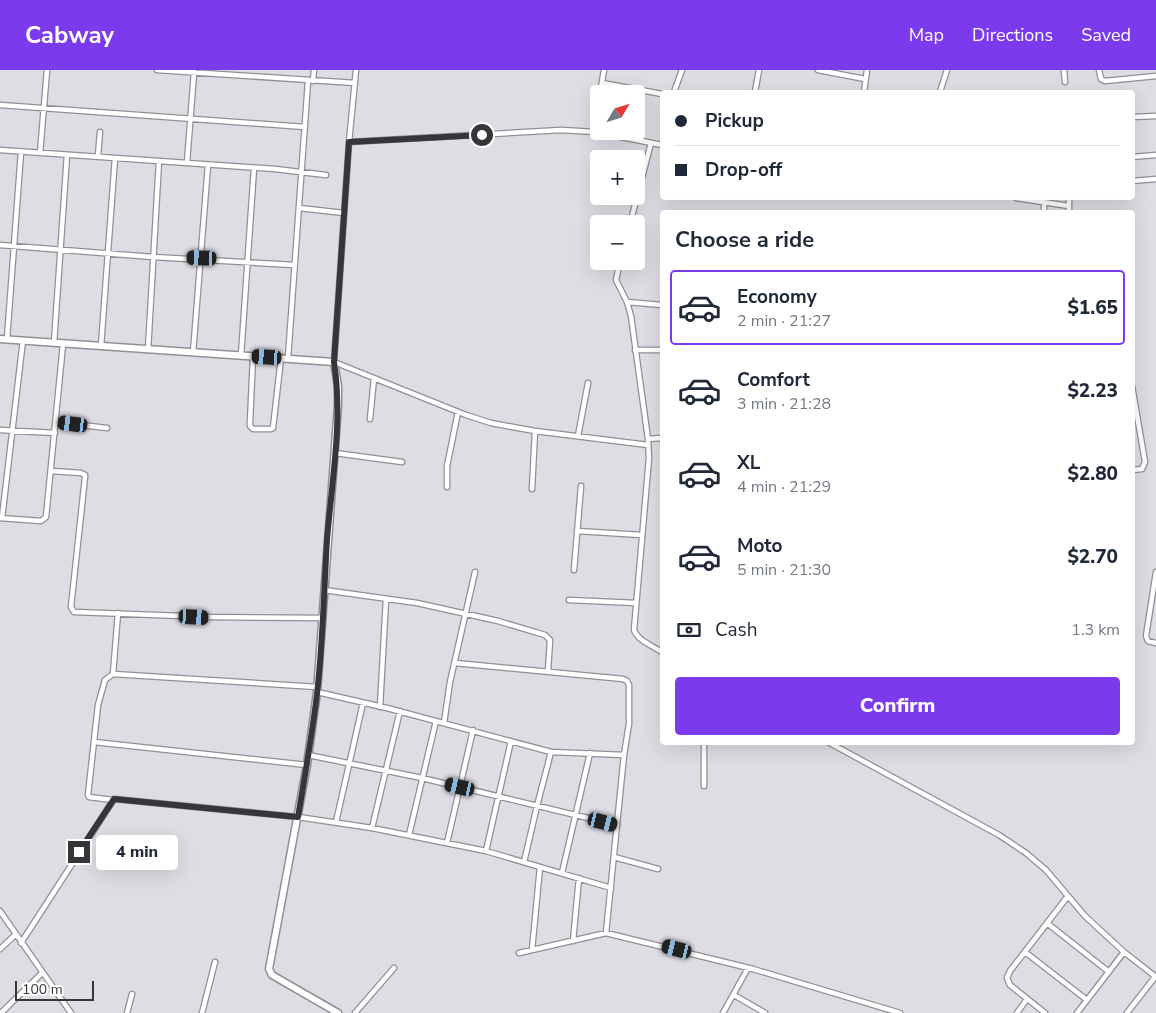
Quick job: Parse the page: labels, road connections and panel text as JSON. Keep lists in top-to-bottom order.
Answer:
{
  "scale_bar": "100 m",
  "north": "top right",
  "page": {
    "header": "Cabway",
    "nav": ["Map", "Directions", "Saved"],
    "map_buttons": ["+", "−"],
    "banner": ["Pickup", "Drop-off"],
    "heading": "Choose a ride",
    "list": [
      {
        "name": "Economy",
        "note": "2 min · 21:27",
        "value": "$1.65"
      },
      {
        "name": "Comfort",
        "note": "3 min · 21:28",
        "value": "$2.23"
      },
      {
        "name": "XL",
        "note": "4 min · 21:29",
        "value": "$2.80"
      },
      {
        "name": "Moto",
        "note": "5 min · 21:30",
        "value": "$2.70"
      }
    ],
    "pay": ["Cash", "1.3 km"],
    "buttons": "Confirm",
    "bubble": "4 min",
    "scale": "100 m"
  }
}
